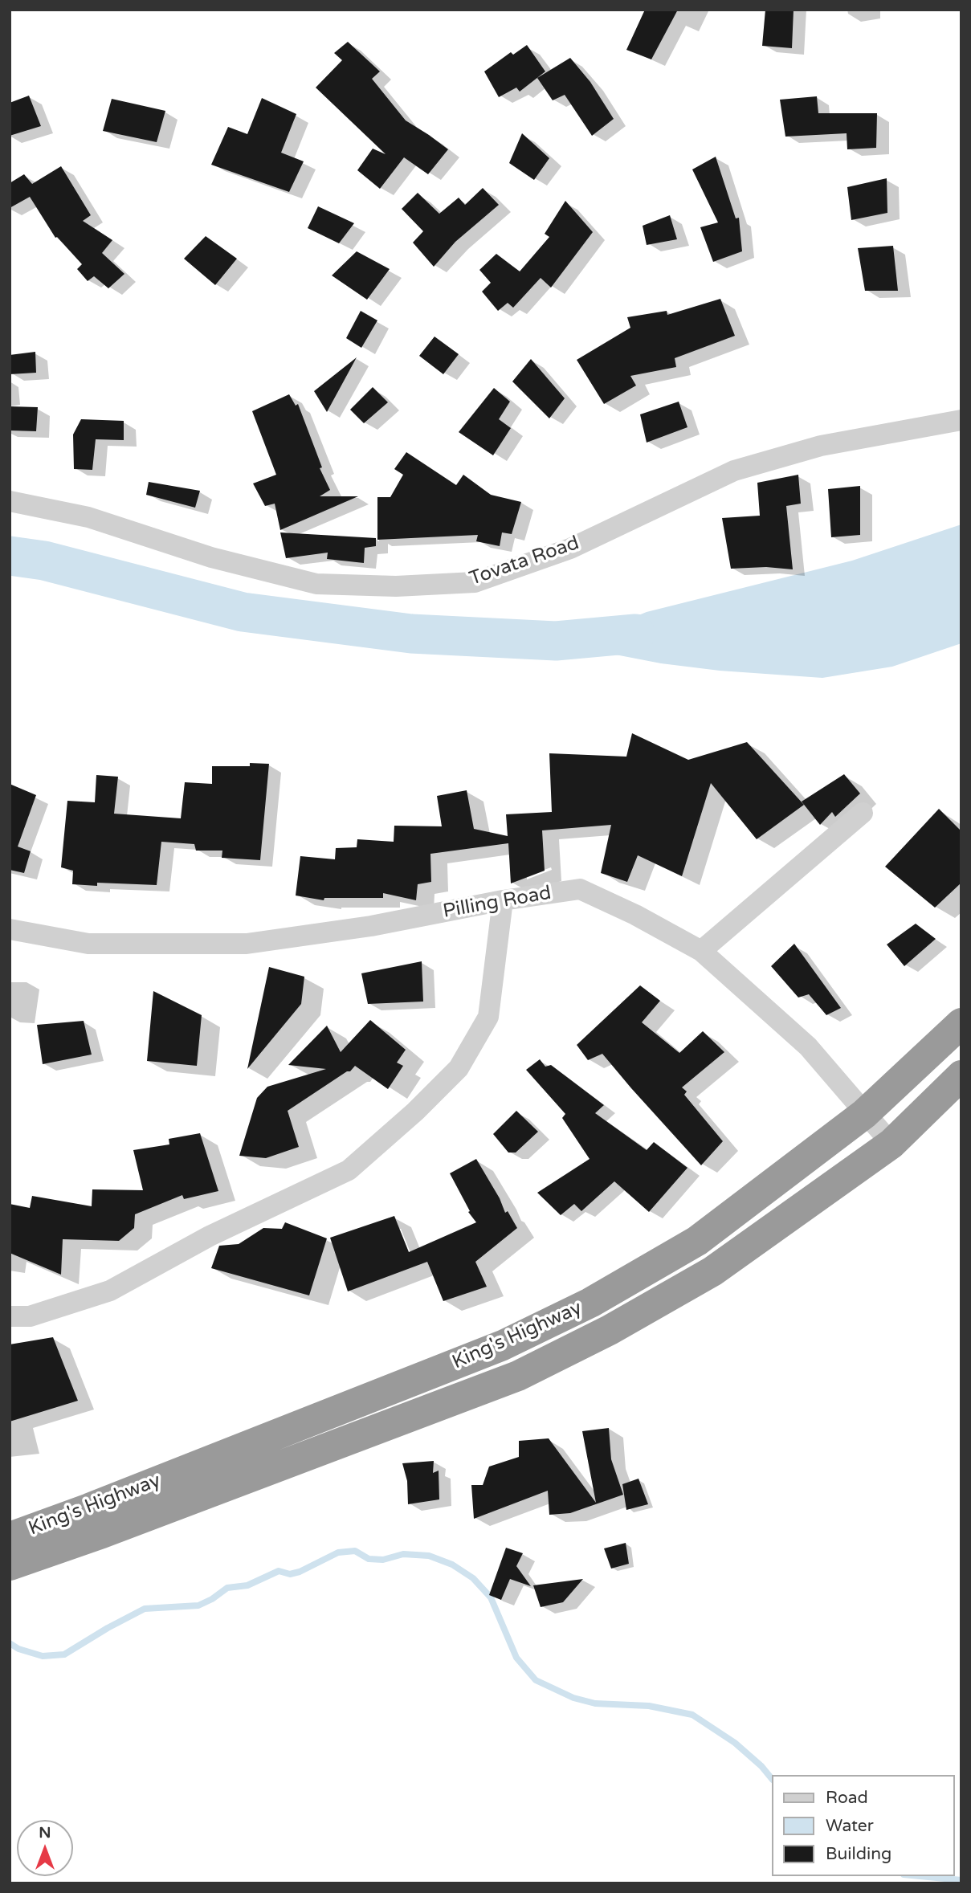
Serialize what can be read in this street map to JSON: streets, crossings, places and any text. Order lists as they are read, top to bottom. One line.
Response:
{"streets":{"highway":["King's Highway"],"street":["Tovata Road","Pilling Road"]},"crossings":[["Pilling Road","King's Highway"]],"legend":["Road","Water","Building"],"north":"top"}
